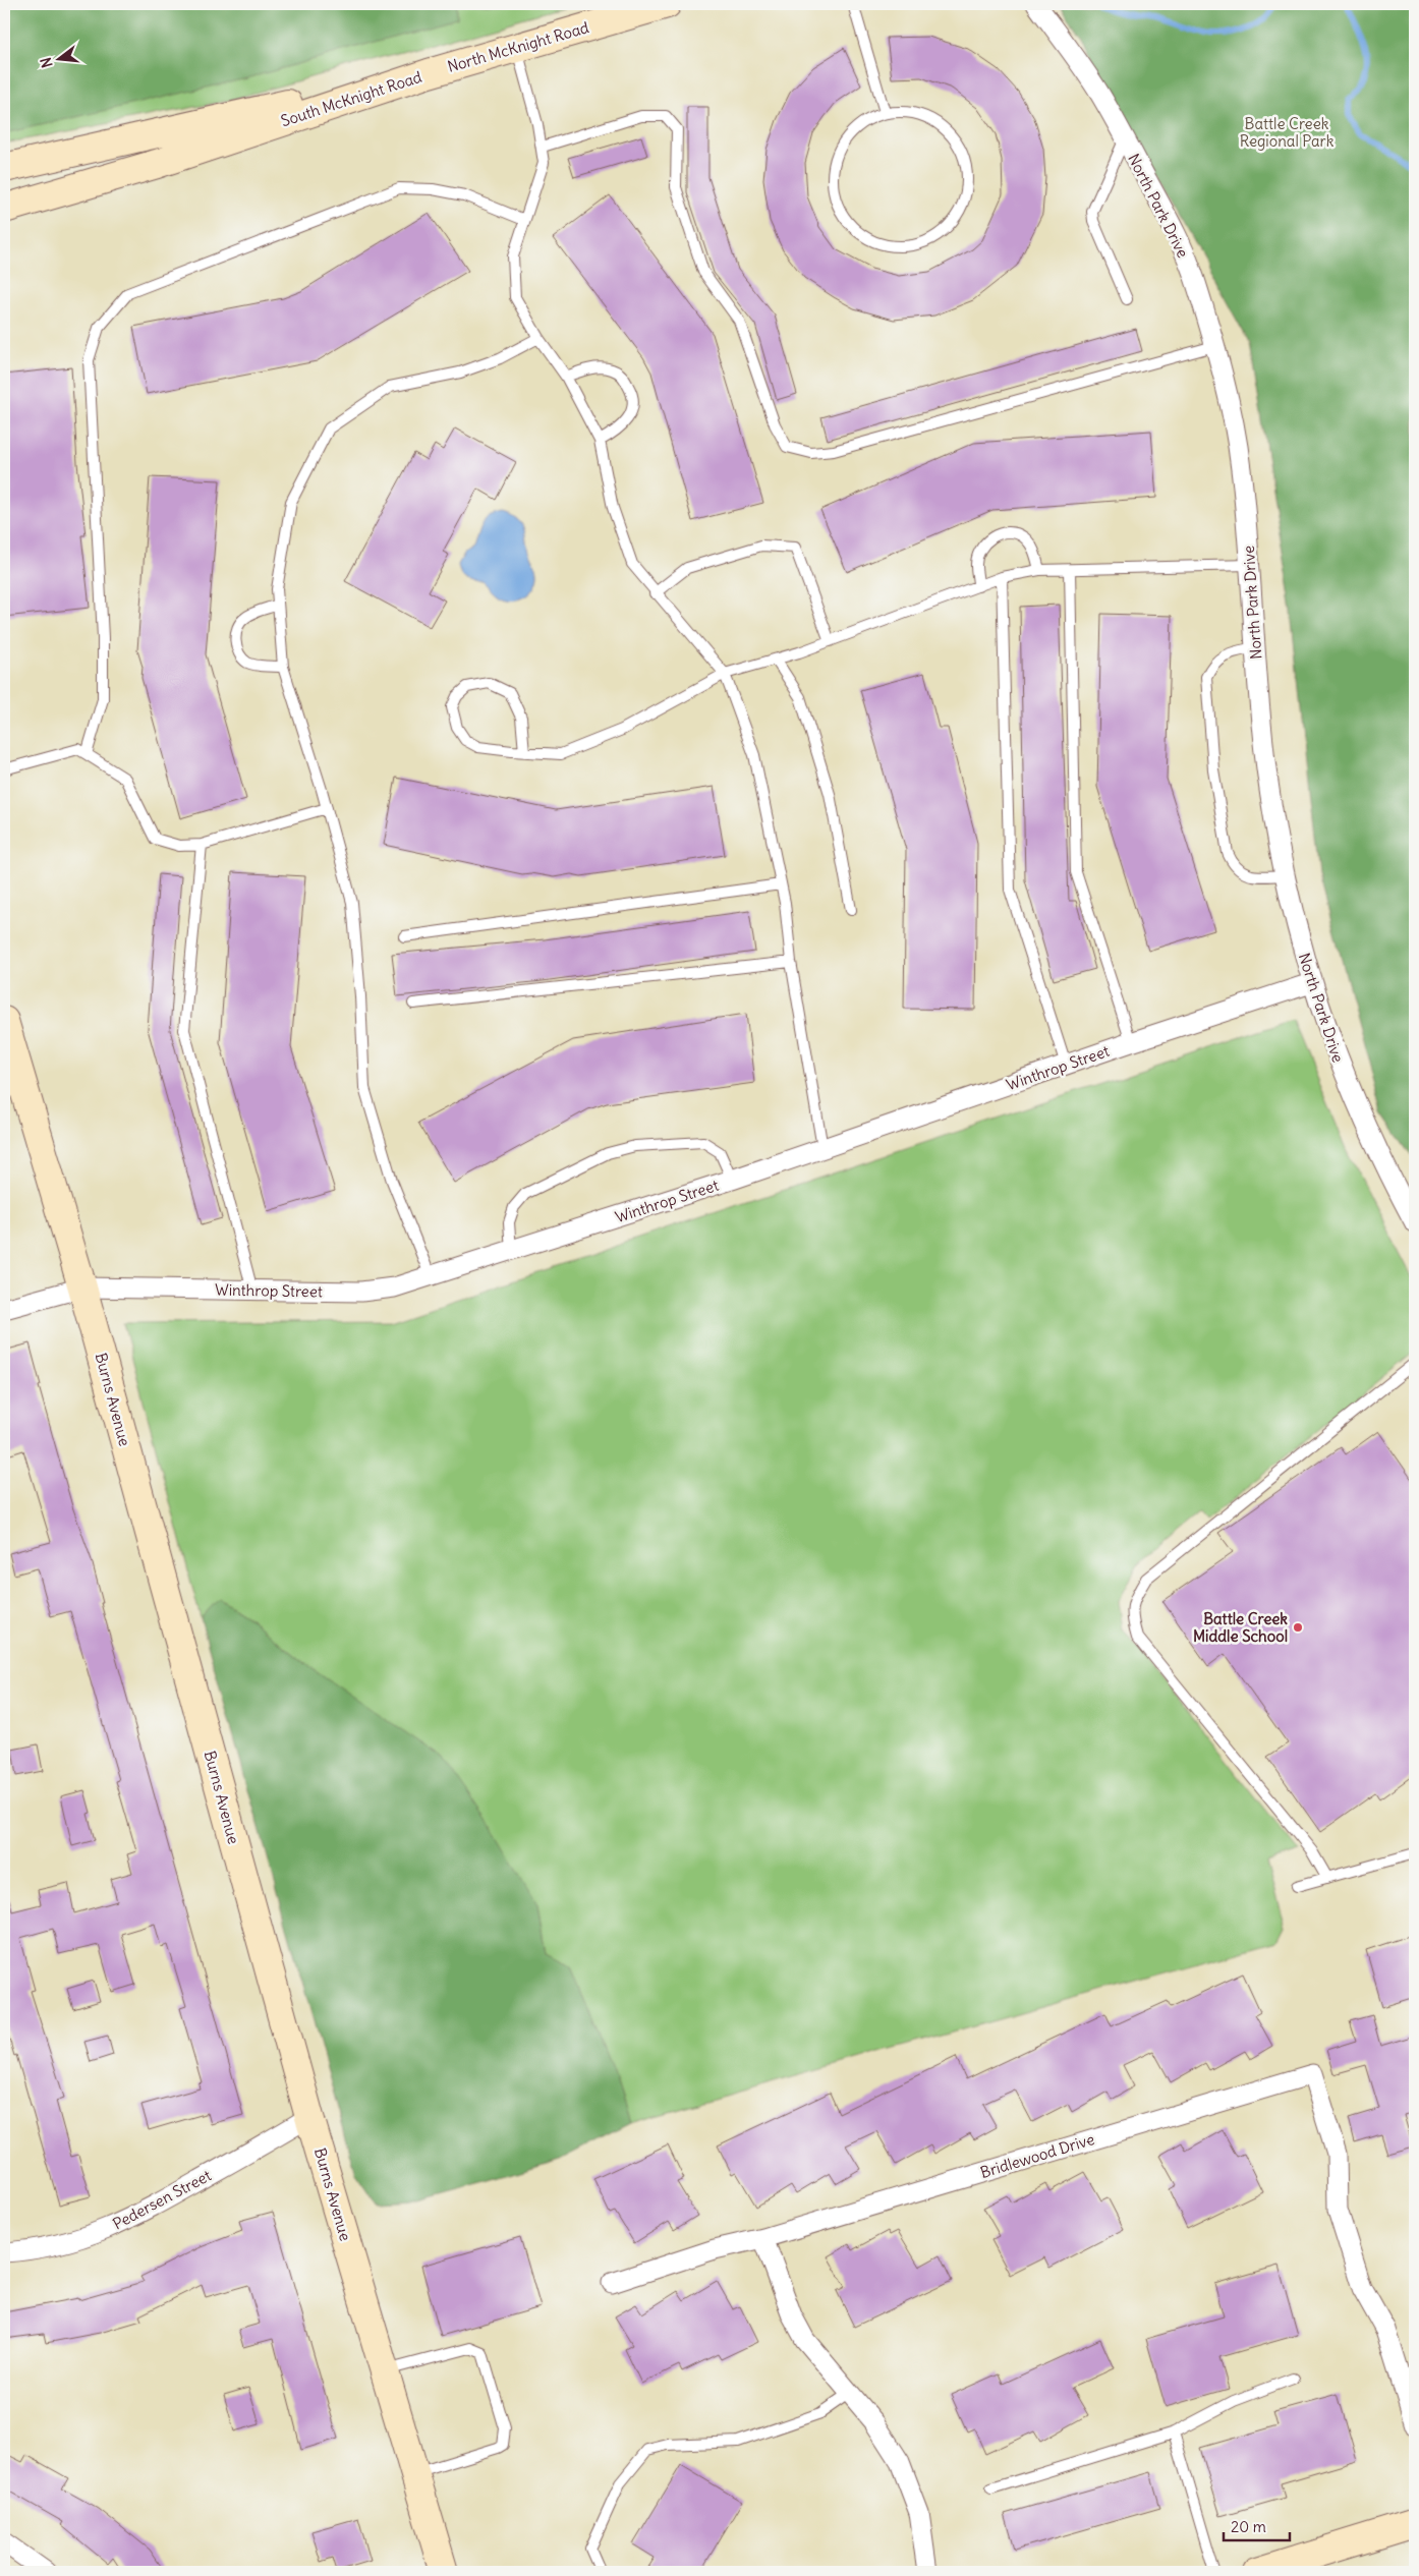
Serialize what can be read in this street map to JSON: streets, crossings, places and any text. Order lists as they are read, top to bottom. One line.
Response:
{"streets":{"street":["North McKnight Road","South McKnight Road","North Park Drive","Winthrop Street","Burns Avenue","Bridlewood Drive","Pedersen Street"]},"crossings":[["North McKnight Road","South McKnight Road"],["North Park Drive","Winthrop Street"],["Winthrop Street","Burns Avenue"],["Burns Avenue","Pedersen Street"]],"parks":["Battle Creek Regional Park"],"places":["Battle Creek Middle School"],"scale_bar":"20 m","north":"left"}
